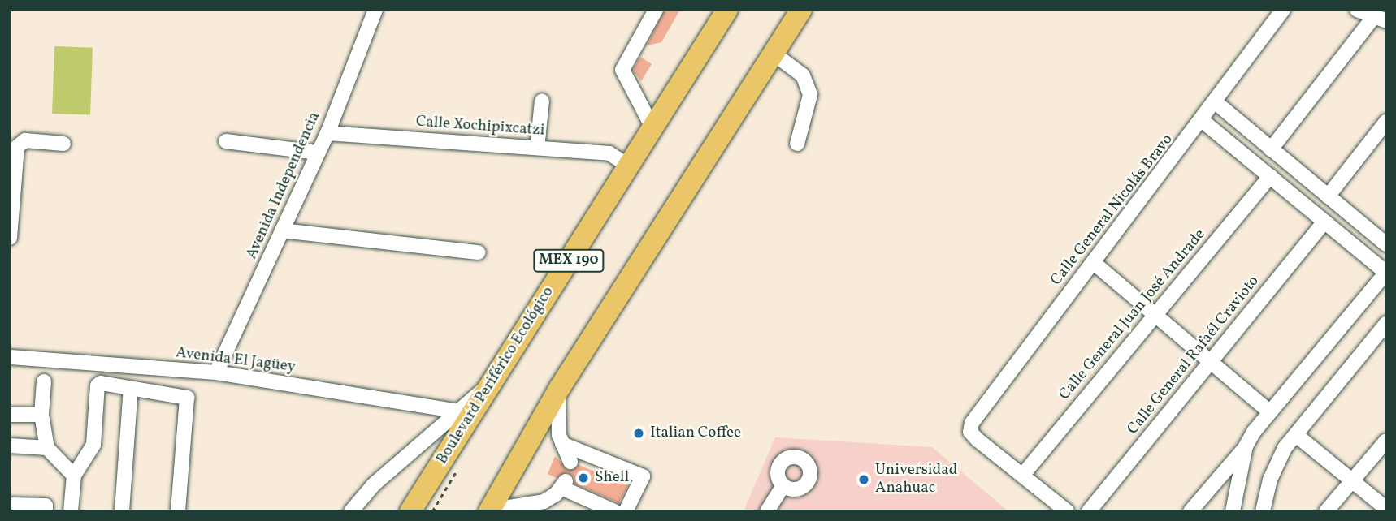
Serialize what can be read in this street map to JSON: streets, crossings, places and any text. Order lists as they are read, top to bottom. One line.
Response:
{"streets":{"highway":["MEX 190","Boulevard Periférico Ecológico"],"street":["Calle Xochipixcatzi","Avenida Independencia","Calle General Nicolás Bravo","Calle General Juan José Andrade","Calle General Rafaél Cravioto","Avenida El Jagüey"]},"crossings":[["Calle Xochipixcatzi","Avenida Independencia"],["Calle Xochipixcatzi","Boulevard Periférico Ecológico"],["Avenida Independencia","Avenida El Jagüey"],["Calle General Nicolás Bravo","Calle General Juan José Andrade"]],"places":["Italian Coffee","Shell","Universidad Anahuac"]}
